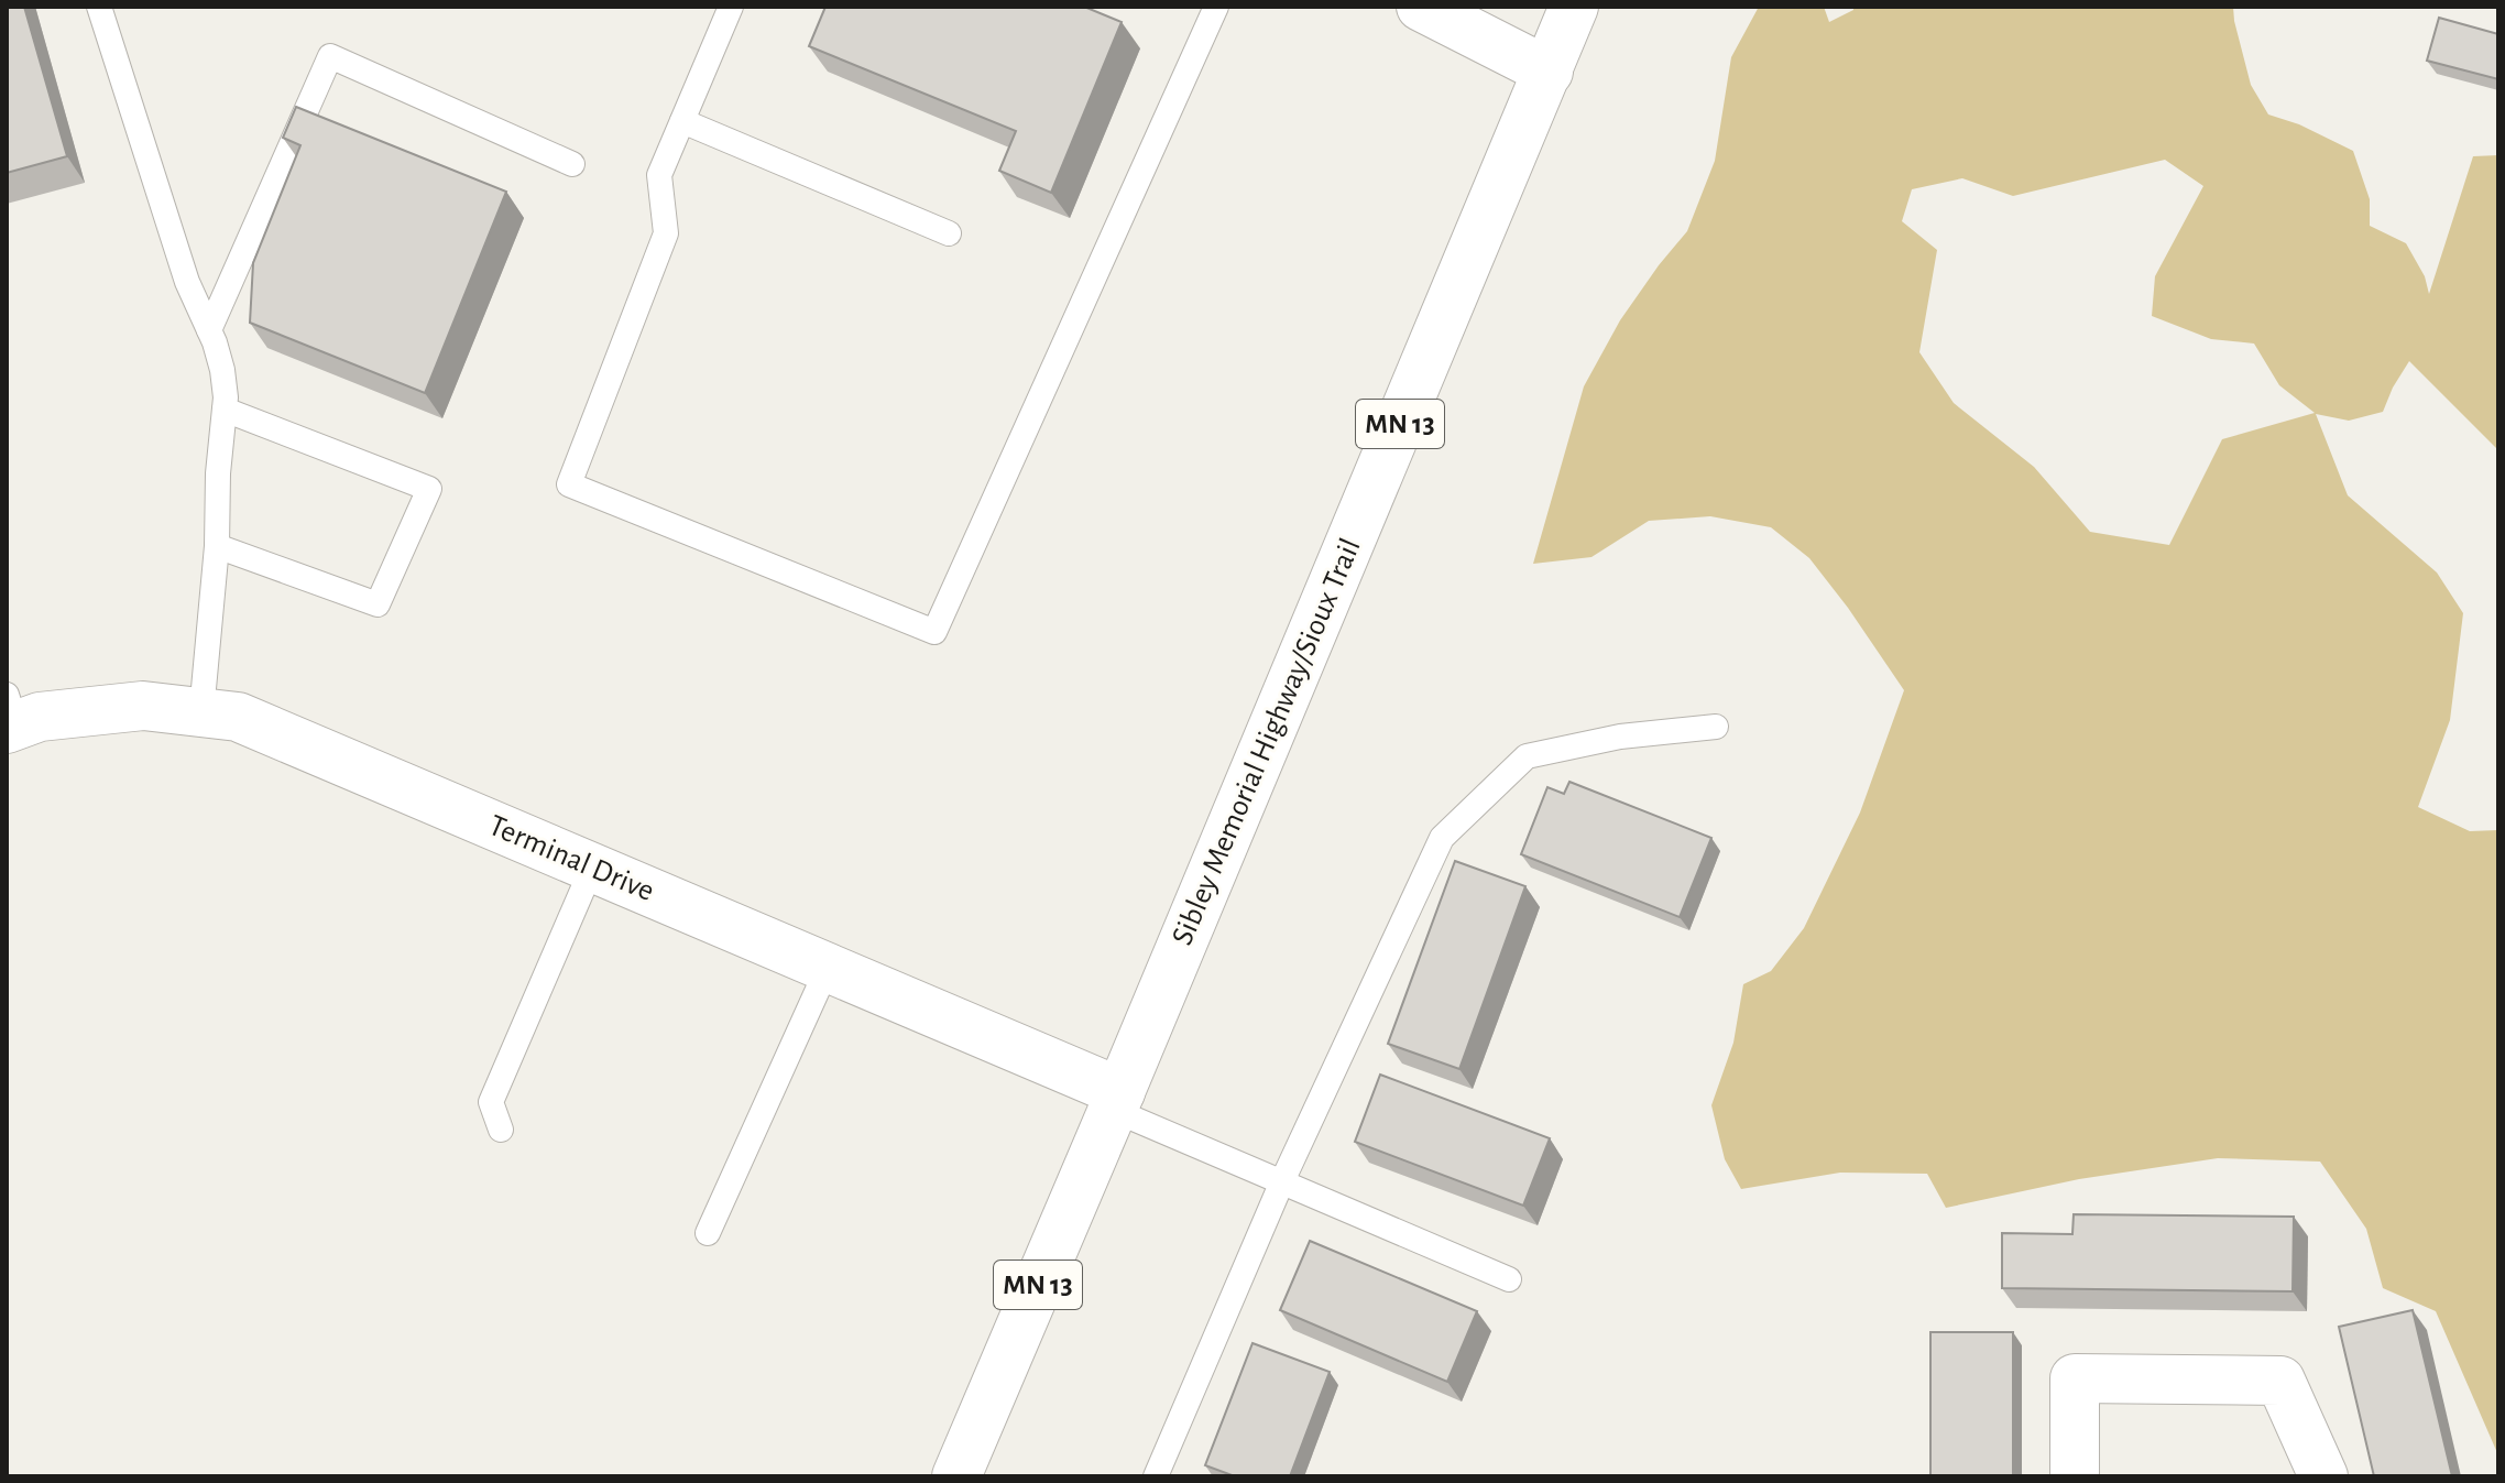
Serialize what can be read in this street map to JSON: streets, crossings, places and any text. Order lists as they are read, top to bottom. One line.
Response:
{"streets":{"main road":["MN 13","Sibley Memorial Highway/Sioux Trail","Terminal Drive"]},"crossings":[["Sibley Memorial Highway/Sioux Trail","Terminal Drive"]]}
